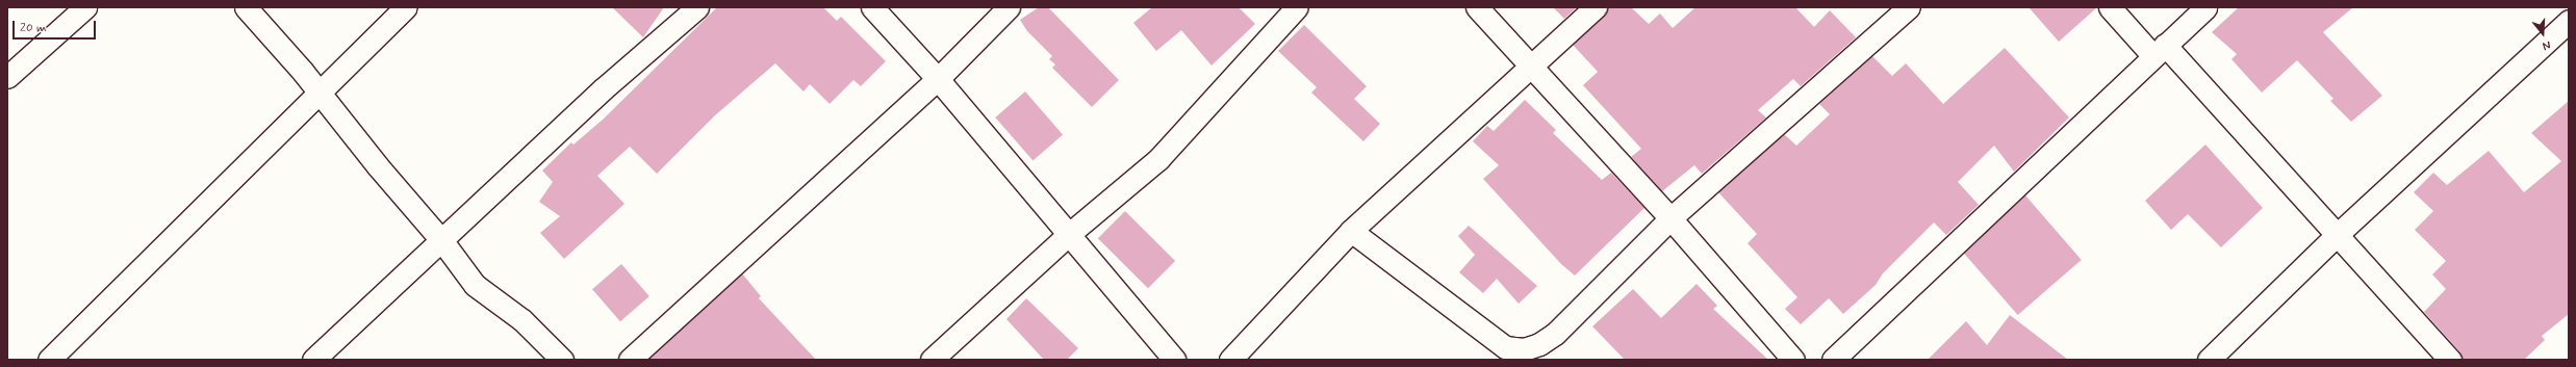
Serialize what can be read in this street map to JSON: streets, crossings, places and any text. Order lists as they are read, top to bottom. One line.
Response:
{"scale_bar":"20 m","north":"bottom"}
